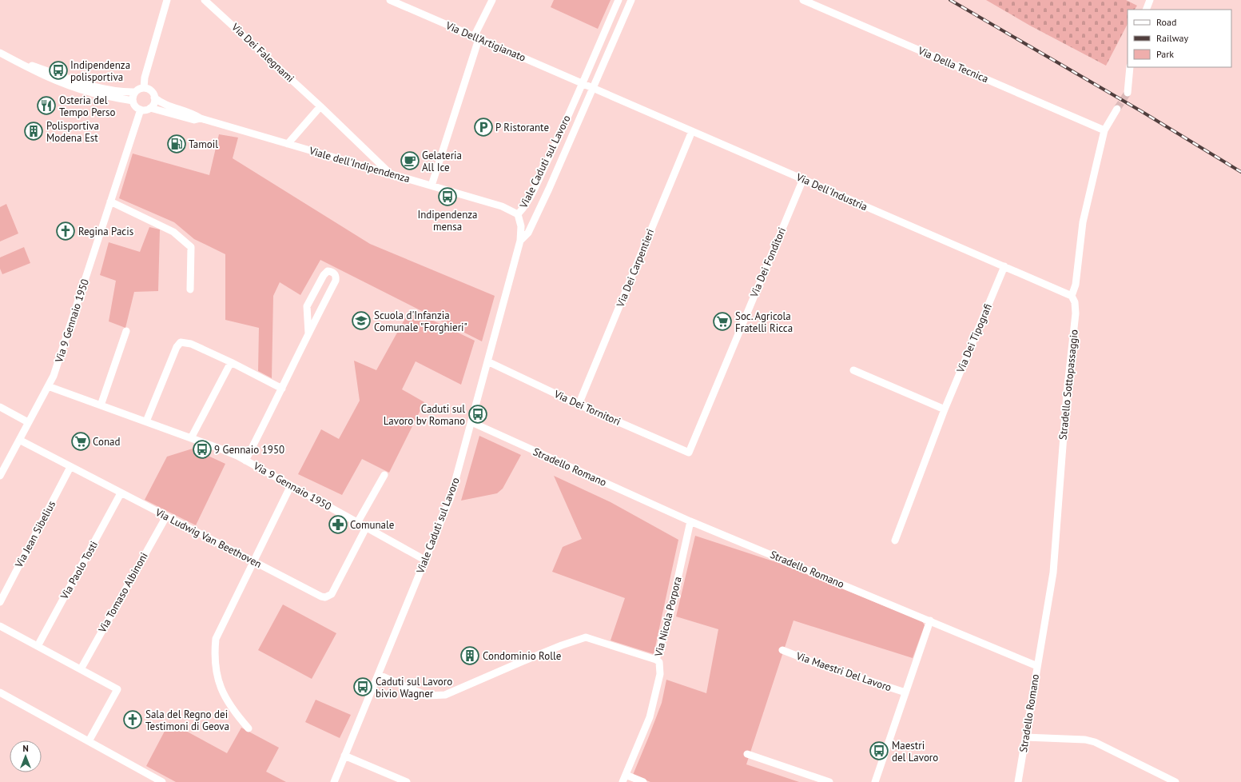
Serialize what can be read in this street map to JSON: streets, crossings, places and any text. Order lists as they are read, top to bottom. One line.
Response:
{"streets":{"street":["Via Dell'Artigianato","Via Dei Falegnami","Via Della Tecnica","Viale Caduti sul Lavoro","Viale dell'Indipendenza","Via Dell'Industria","Via Dei Fonditori","Via Dei Carpentieri","Via 9 Gennaio 1950","Via Dei Tipografi","Stradello Sottopassaggio","Via Dei Tornitori","Stradello Romano","Via Jean Sibelius","Via Ludwig Van Beethoven","Via Paolo Tosti","Via Tomaso Albinoni","Via Nicola Porpora","Via Maestri Del Lavoro"]},"crossings":[["Via Dell'Artigianato","Viale Caduti sul Lavoro"],["Via Dei Falegnami","Viale dell'Indipendenza"],["Viale Caduti sul Lavoro","Viale dell'Indipendenza"],["Viale Caduti sul Lavoro","Via Dell'Industria"],["Viale Caduti sul Lavoro","Via 9 Gennaio 1950"],["Viale Caduti sul Lavoro","Via Dei Tornitori"],["Viale Caduti sul Lavoro","Stradello Romano"],["Viale dell'Indipendenza","Via 9 Gennaio 1950"],["Via Dell'Industria","Via Dei Fonditori"],["Via Dell'Industria","Via Dei Carpentieri"],["Via Dell'Industria","Via Dei Tipografi"],["Via Dell'Industria","Stradello Sottopassaggio"],["Via Dei Fonditori","Via Dei Tornitori"],["Via Dei Carpentieri","Via Dei Tornitori"],["Via 9 Gennaio 1950","Via Ludwig Van Beethoven"],["Stradello Sottopassaggio","Stradello Romano"],["Stradello Romano","Via Nicola Porpora"],["Stradello Romano","Via Maestri Del Lavoro"],["Via Jean Sibelius","Via Ludwig Van Beethoven"],["Via Ludwig Van Beethoven","Via Paolo Tosti"],["Via Ludwig Van Beethoven","Via Tomaso Albinoni"]],"places":{"bus stop":["Indipendenza polisportiva","Indipendenza mensa","Caduti sul Lavoro bv Romano","9 Gennaio 1950","Caduti sul Lavoro bivio Wagner","Maestri del Lavoro"],"restaurant":["Osteria del Tempo Perso"],"parking":["P Ristorante"],"building":["Polisportiva Modena Est","Condominio Rolle"],"fuel station":["Tamoil"],"cafe":["Gelateria All Ice"],"church":["Regina Pacis","Sala del Regno dei Testimoni di Geova"],"school or university":["Scuola d'Infanzia Comunale \"Forghieri\""],"supermarket":["Soc. Agricola Fratelli Ricca","Conad"],"pharmacy":["Comunale"]},"legend":["Road","Railway","Park"],"north":"top"}
